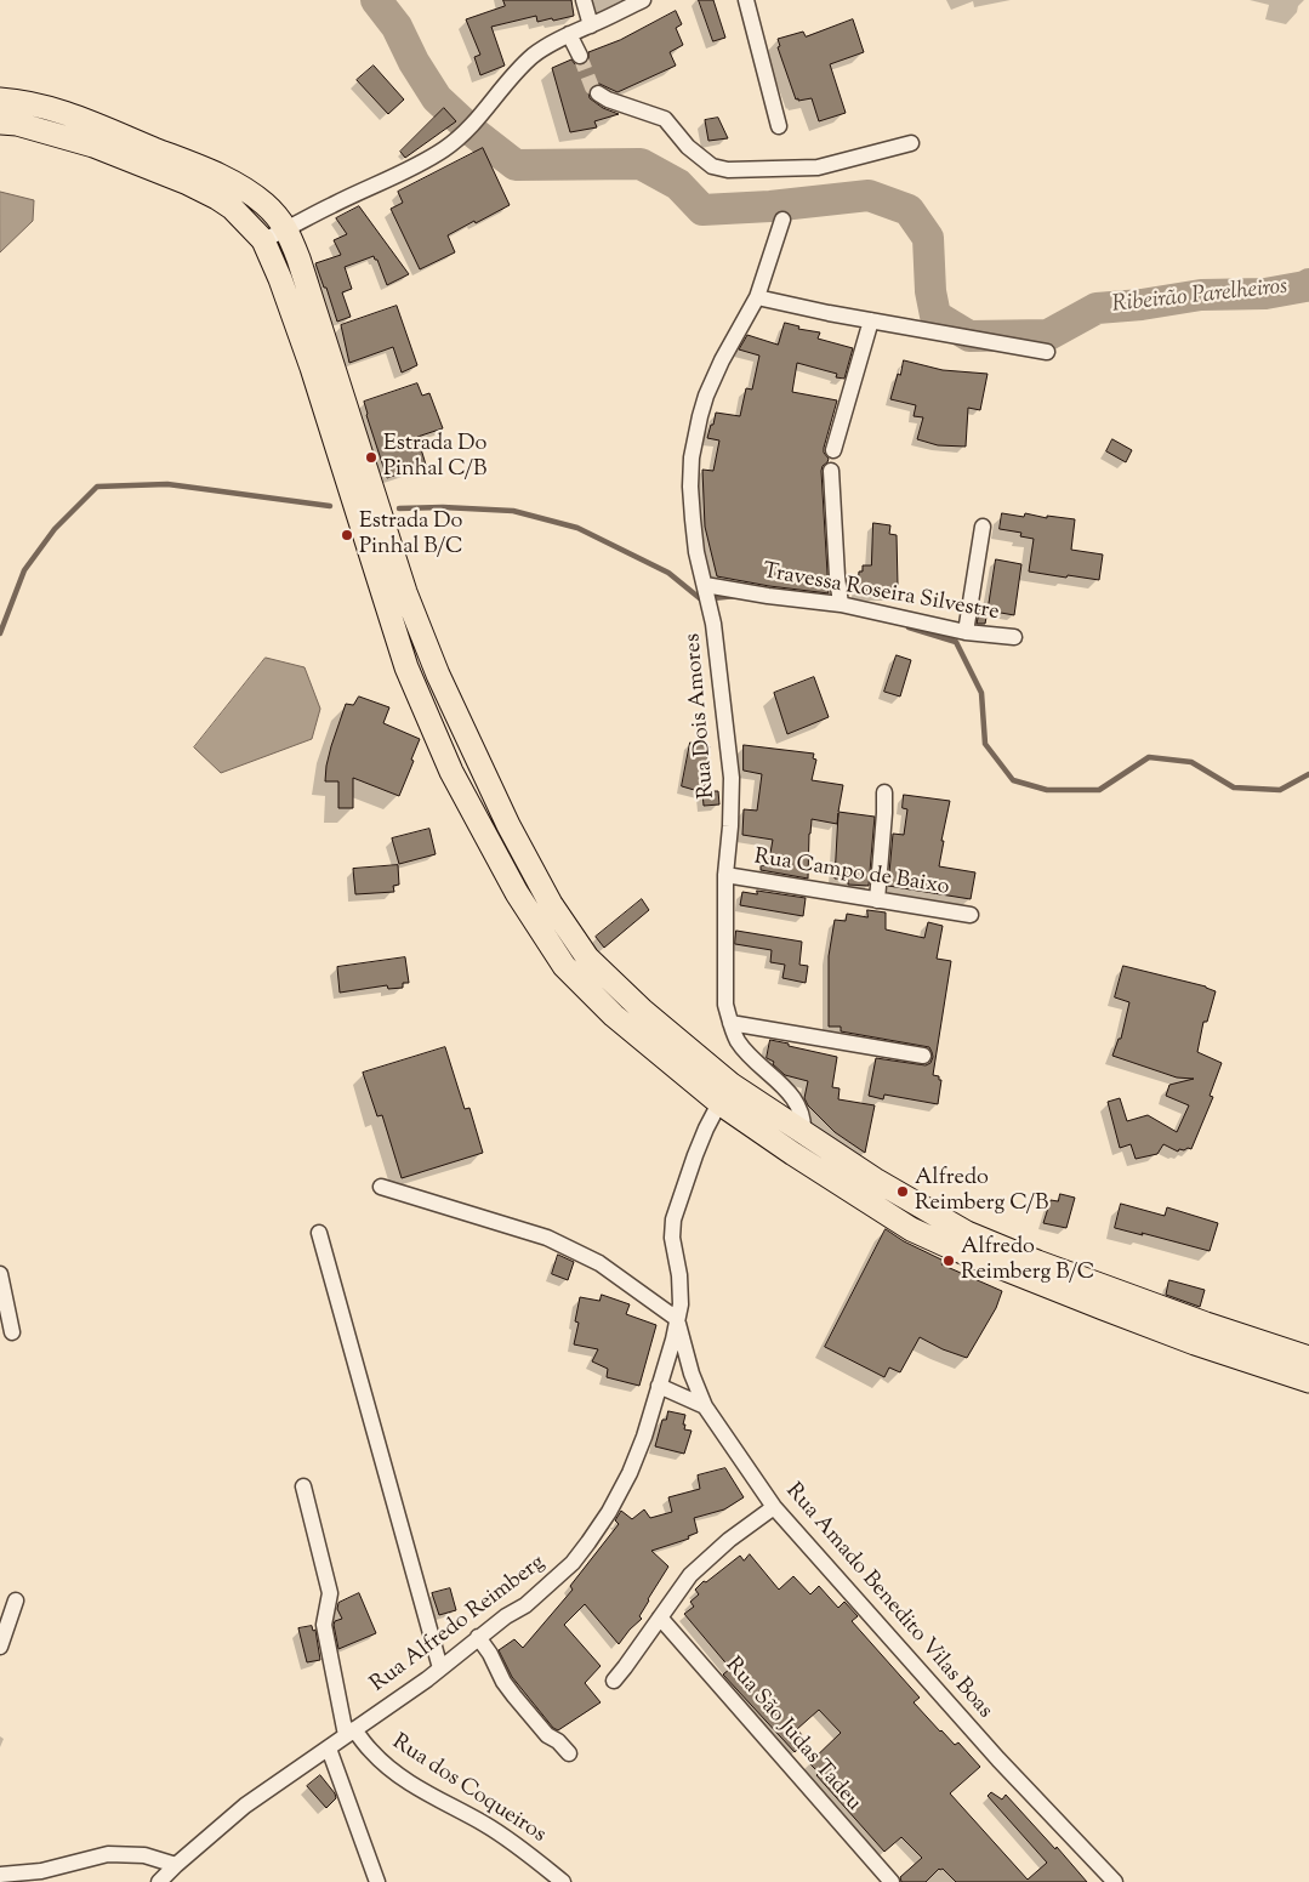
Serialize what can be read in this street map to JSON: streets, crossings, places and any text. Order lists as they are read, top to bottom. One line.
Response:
{"streets":{"street":["Travessa Roseira Silvestre","Rua Dois Amores","Rua Campo de Baixo","Rua Amado Benedito Vilas Boas","Rua Alfredo Reimberg","Rua São Judas Tadeu","Rua dos Coqueiros"]},"crossings":[["Travessa Roseira Silvestre","Rua Dois Amores"],["Rua Dois Amores","Rua Campo de Baixo"],["Rua Amado Benedito Vilas Boas","Rua Alfredo Reimberg"],["Rua Alfredo Reimberg","Rua dos Coqueiros"]],"water":["Ribeirão Parelheiros"],"places":["Estrada Do Pinhal C/B","Estrada Do Pinhal B/C","Alfredo Reimberg C/B","Alfredo Reimberg B/C"]}
